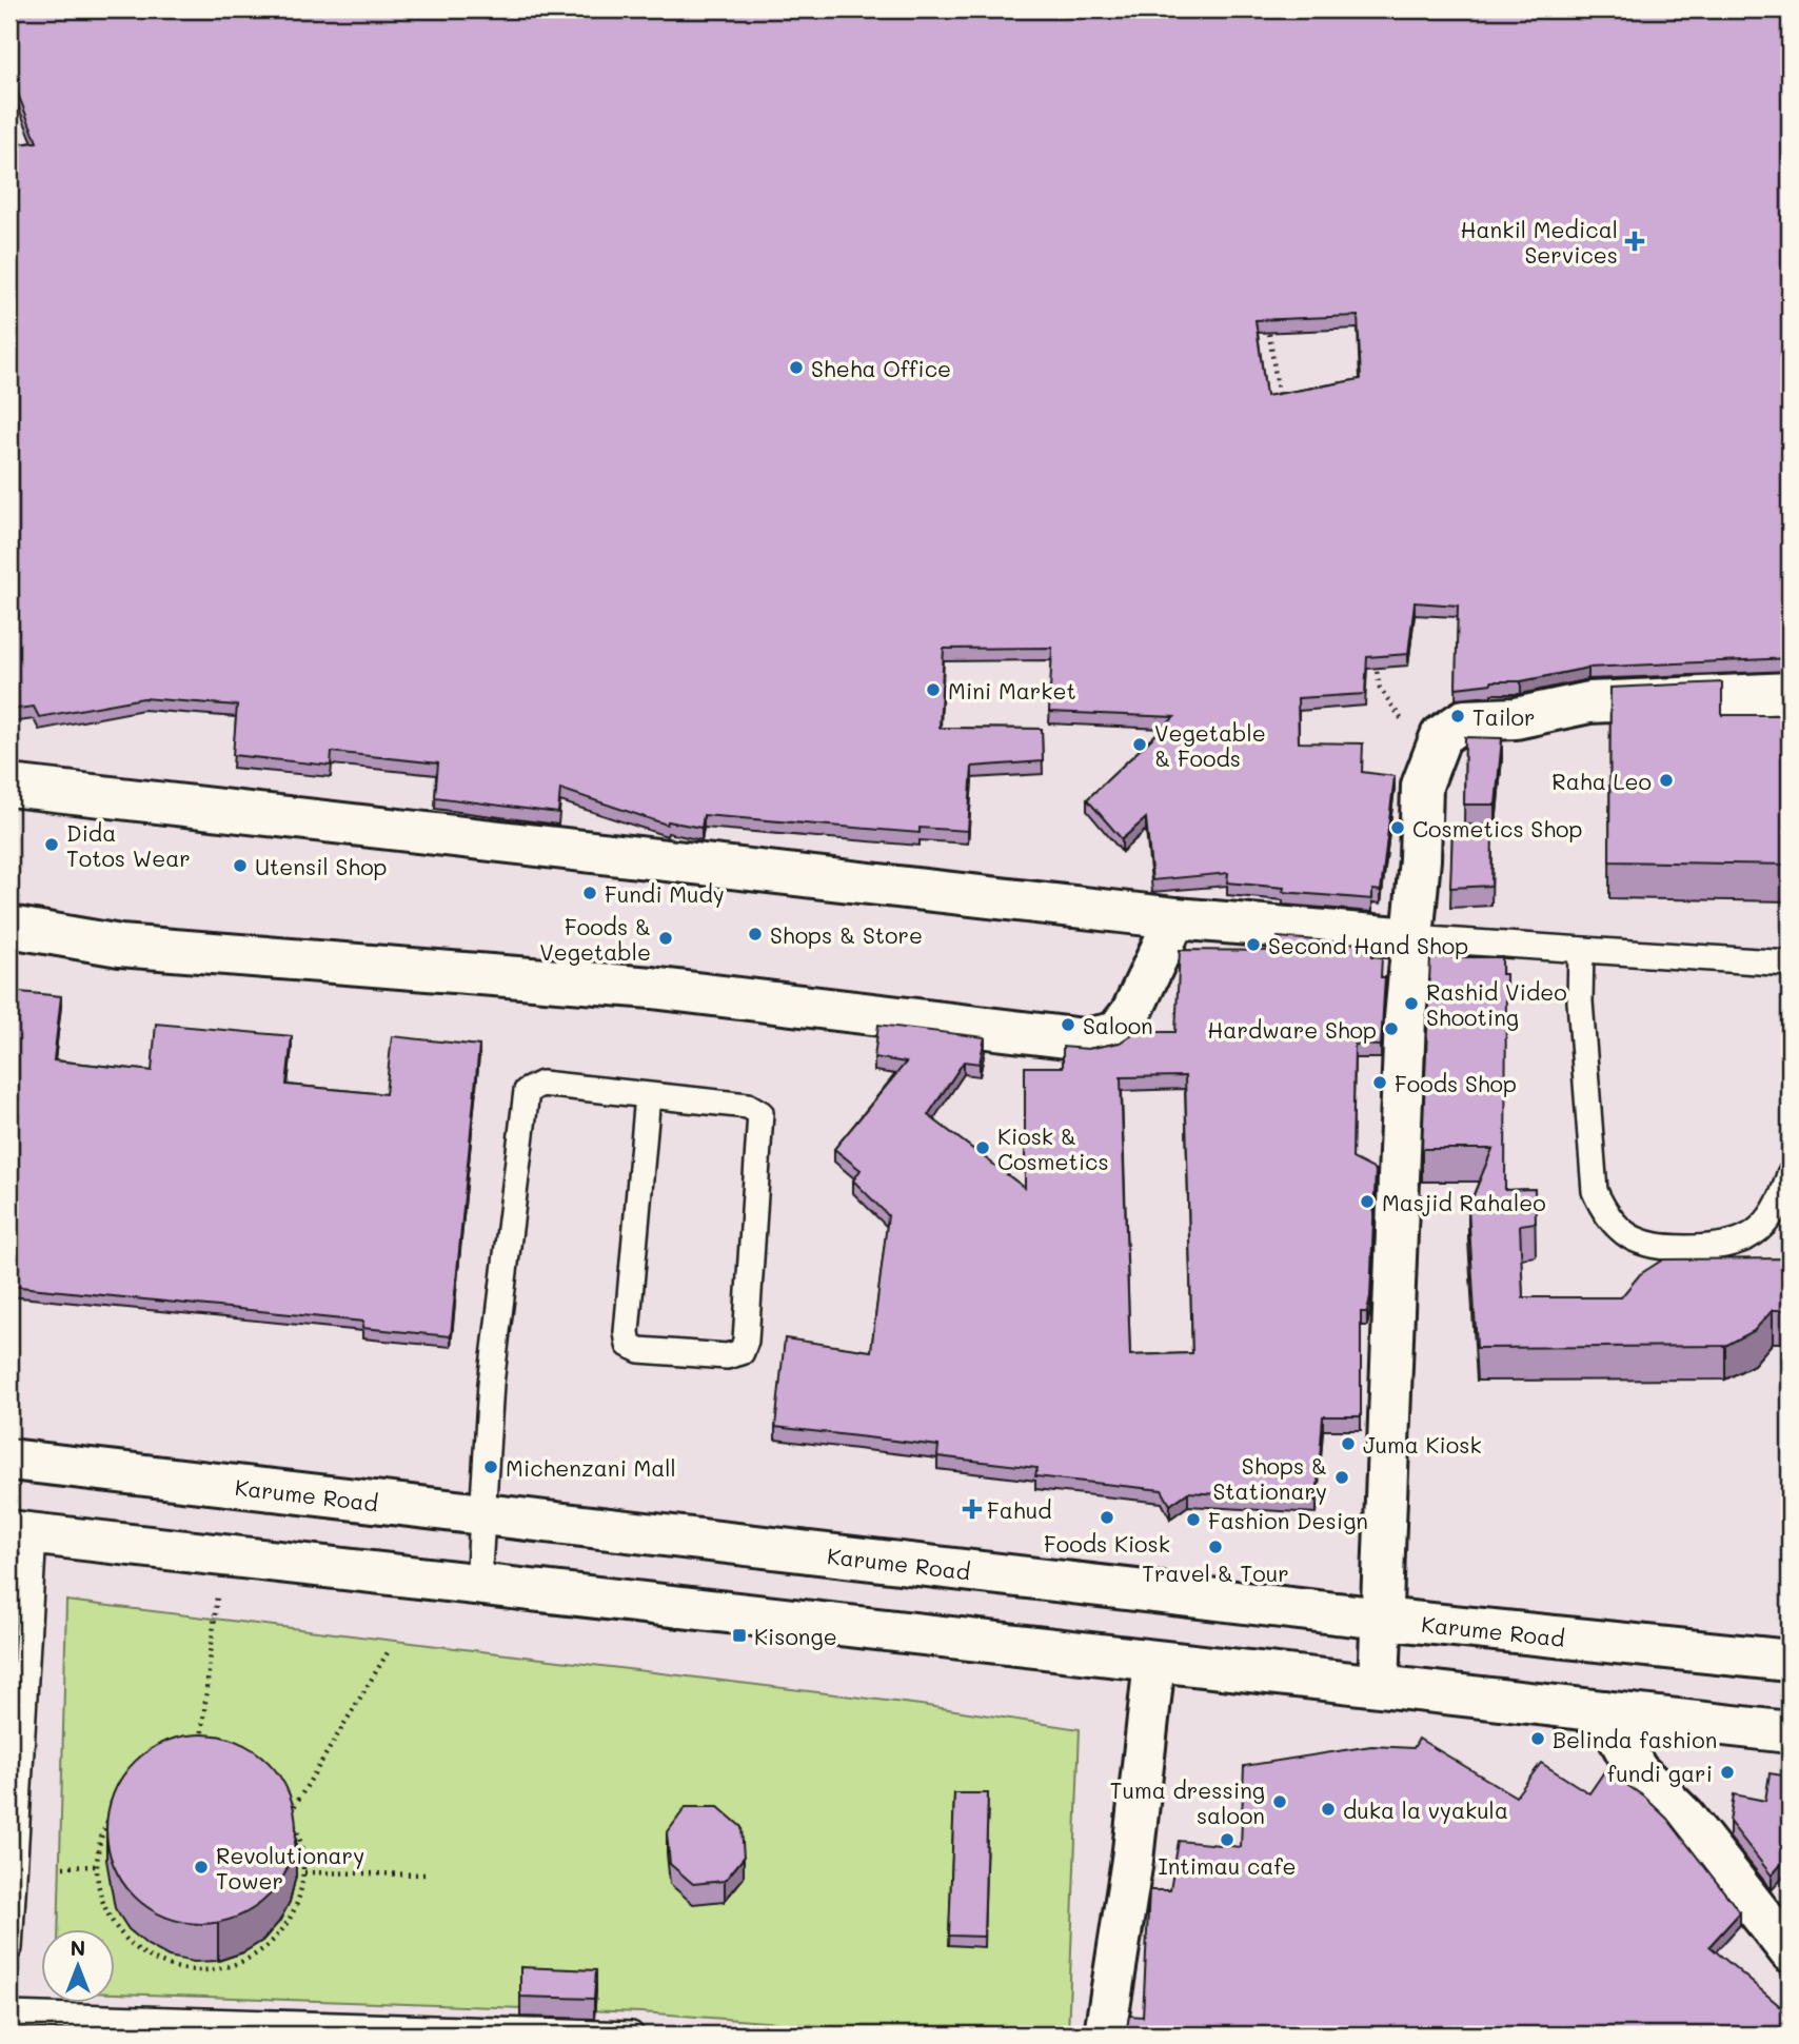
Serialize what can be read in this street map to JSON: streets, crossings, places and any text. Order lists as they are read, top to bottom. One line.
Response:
{"streets":{"street":["Karume Road"]},"places":{"health":["Hankil Medical Services","Fahud"],"other":["Sheha Office","Mini Market","Tailor","Vegetable & Foods","Raha Leo","Cosmetics Shop","Dida Totos Wear","Utensil Shop","Fundi Mudy","Shops & Store","Foods & Vegetable","Second Hand Shop","Rashid Video Shooting","Saloon","Hardware Shop","Foods Shop","Kiosk & Cosmetics","Masjid Rahaleo","Juma Kiosk","Michenzani Mall","Shops & Stationary","Foods Kiosk","Fashion Design","Travel & Tour","Belinda fashion","fundi gari","Tuma dressing saloon","duka la vyakula","Intimau cafe","Revolutionary Tower"],"transit":["Kisonge"]},"north":"top"}
